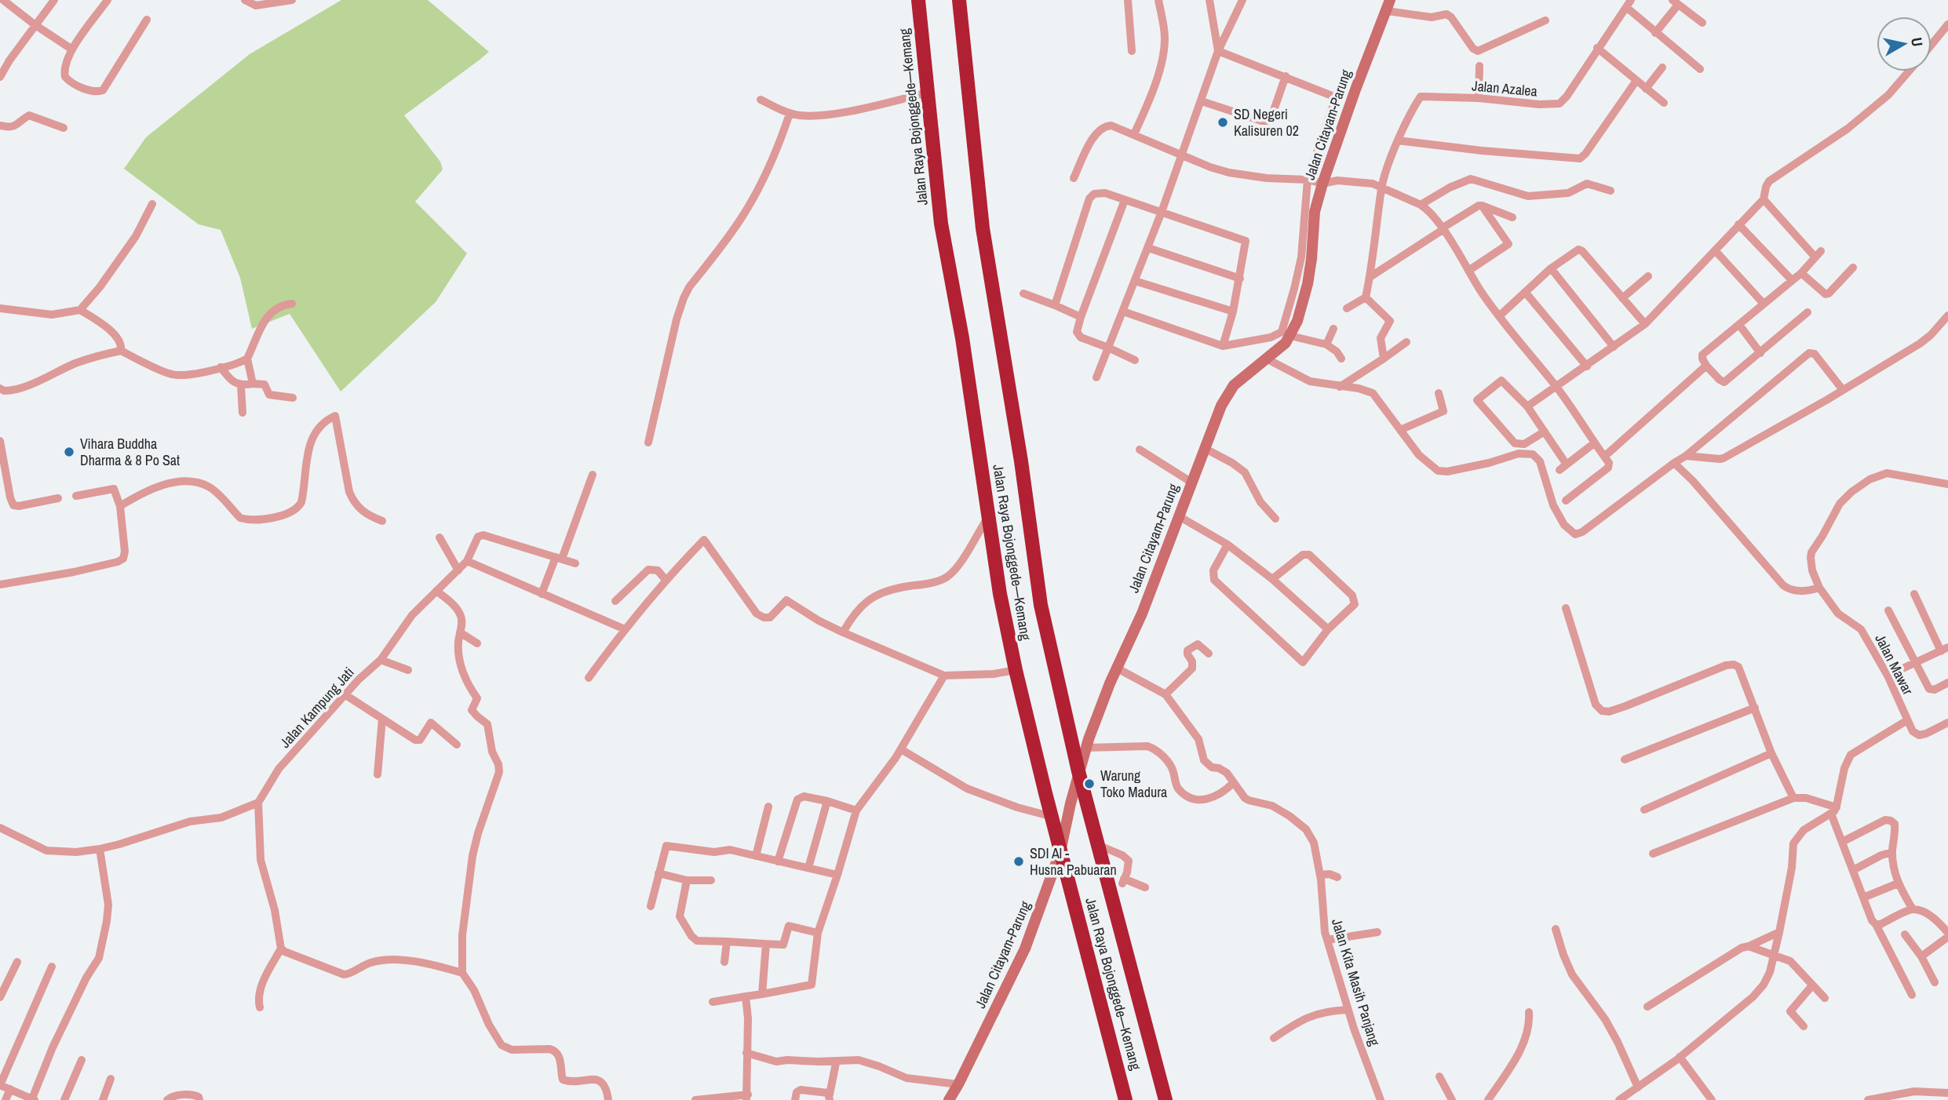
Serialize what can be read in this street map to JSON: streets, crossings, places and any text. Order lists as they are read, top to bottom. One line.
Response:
{"streets":{"highway":["Jalan Raya Bojonggede—Kemang"],"main road":["Jalan Citayam-Parung"],"street":["Jalan Azalea","Jalan Mawar","Jalan Kampung Jati","Jalan Kita Masih Panjang"]},"crossings":[["Jalan Raya Bojonggede—Kemang","Jalan Citayam-Parung"],["Jalan Citayam-Parung","Jalan Kita Masih Panjang"]],"places":["SD Negeri Kalisuren 02","Vihara Buddha Dharma & 8 Po Sat","Warung Toko Madura","SDI Al - Husna Pabuaran"],"north":"right"}
